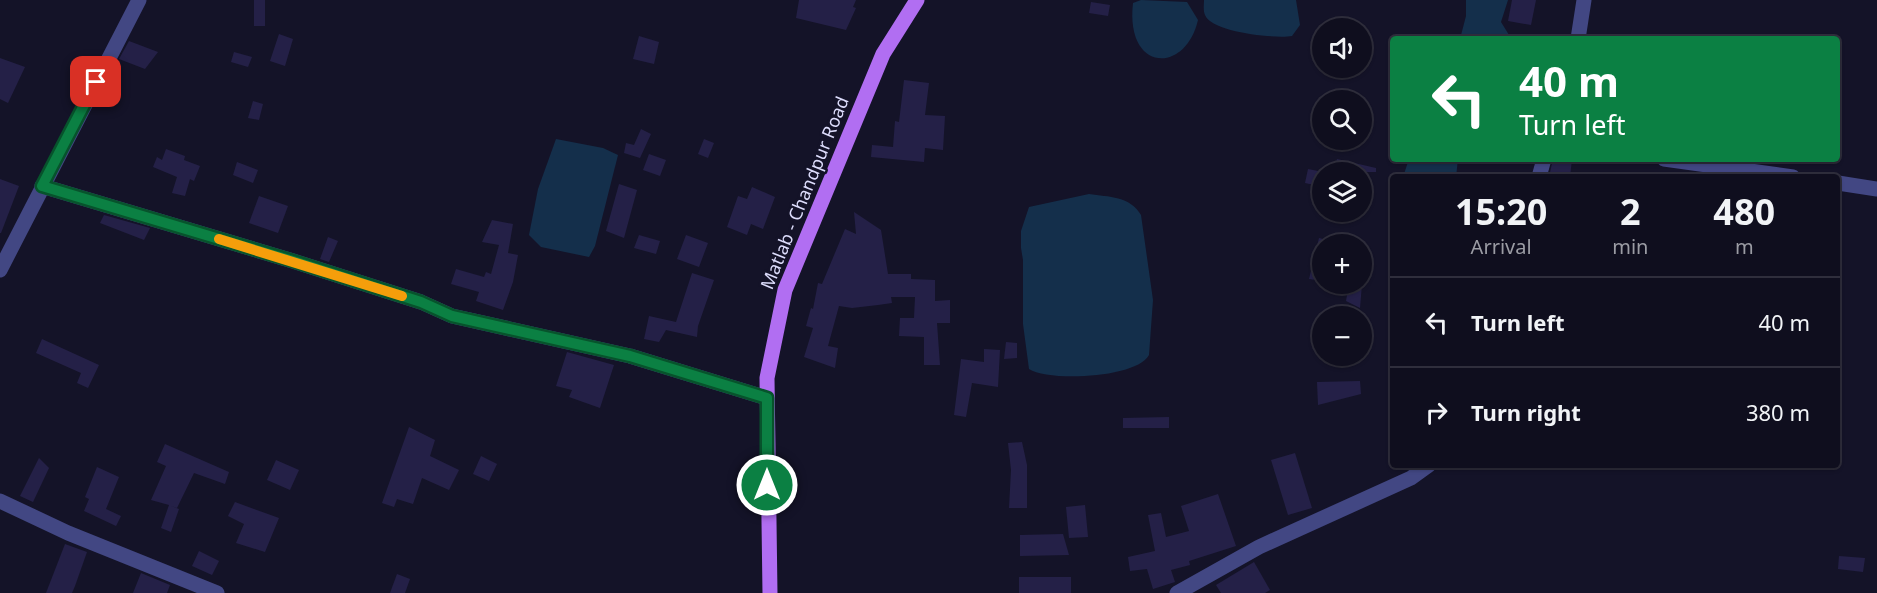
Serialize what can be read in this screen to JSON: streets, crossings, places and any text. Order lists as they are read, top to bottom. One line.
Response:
{"streets":{"main road":["Matlab - Chandpur Road"]},"page":{"map_buttons":["+","−"],"turn":["40 m","Turn left"],"eta":["15:20","Arrival","2","min","480","m"],"list":[{"name":"Turn left","value":"40 m"},{"name":"Turn right","value":"380 m"}]}}
